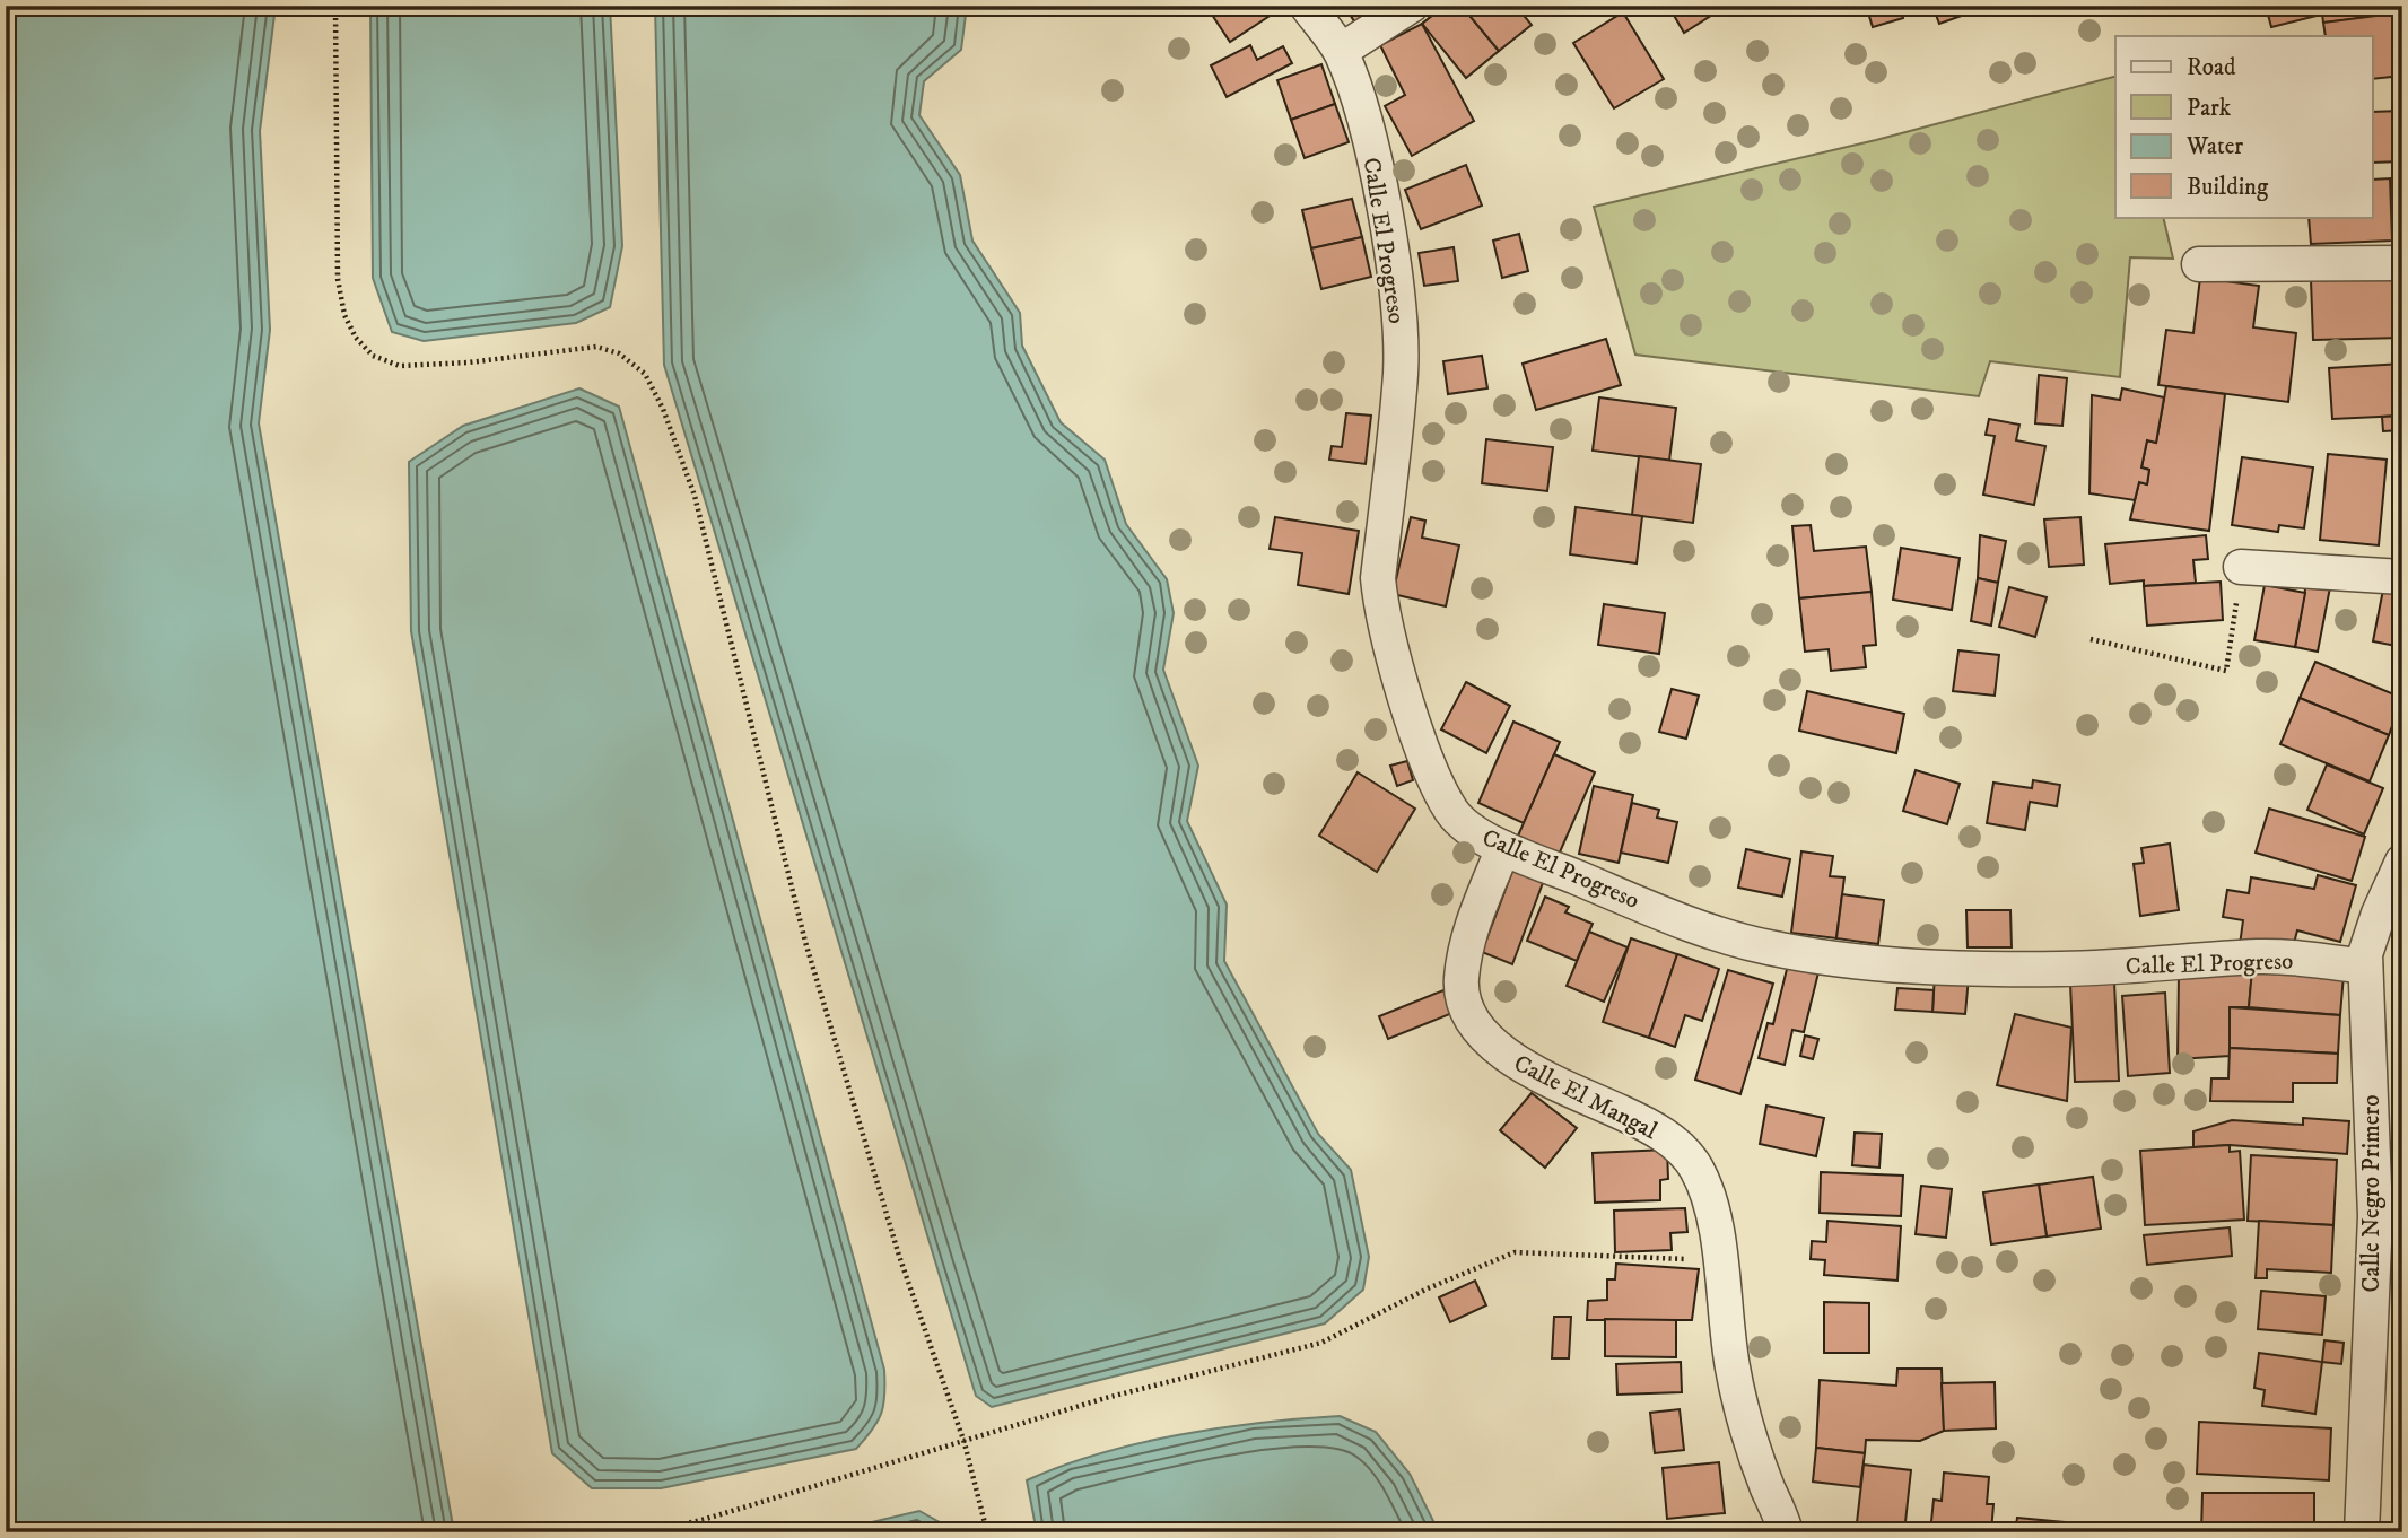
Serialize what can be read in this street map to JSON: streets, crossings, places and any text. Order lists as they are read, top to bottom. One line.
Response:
{"streets":{"street":["Calle El Progreso","Calle El Mangal","Calle Negro Primero"]},"crossings":[["Calle El Progreso","Calle El Mangal"],["Calle El Progreso","Calle Negro Primero"]],"legend":["Road","Park","Water","Building"]}
